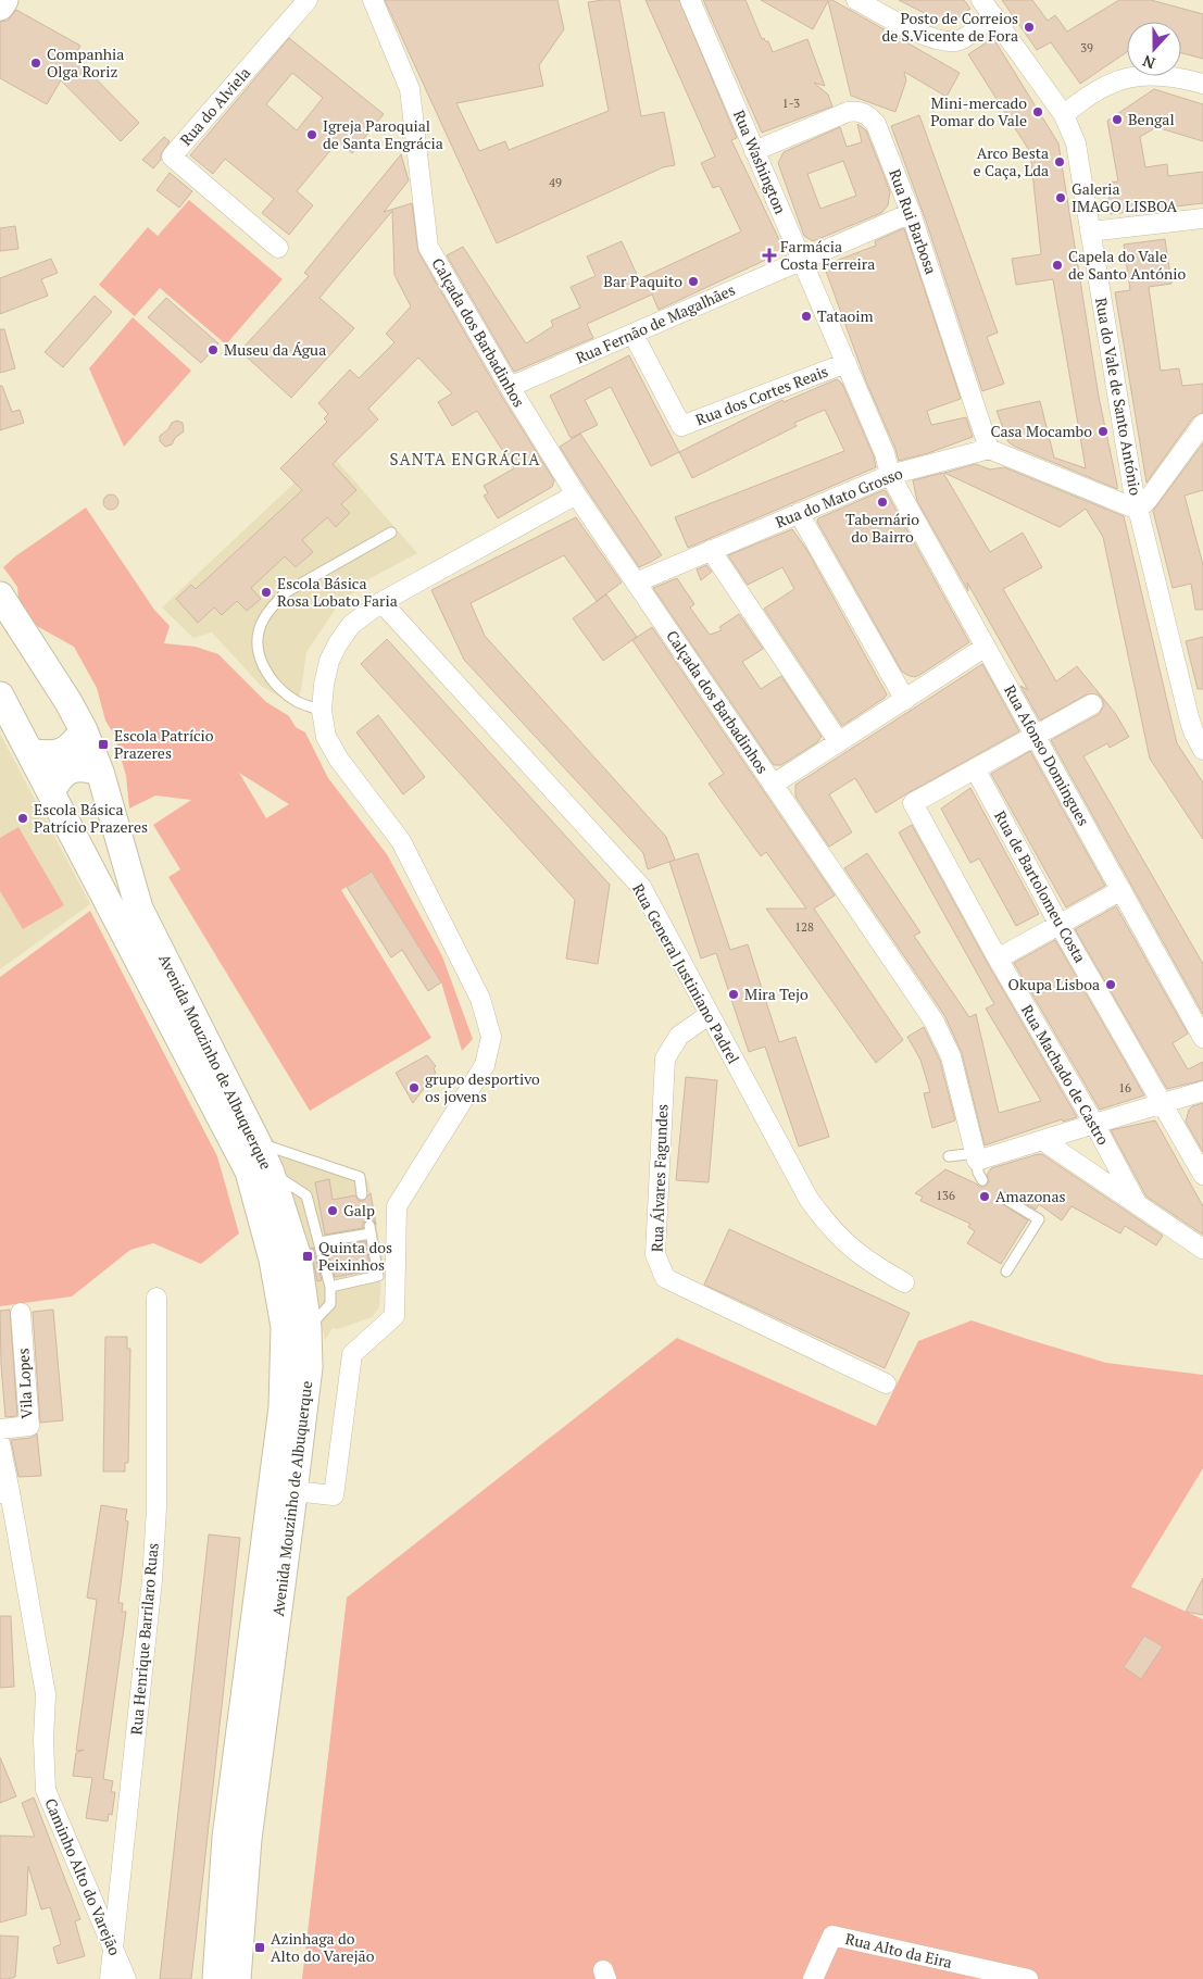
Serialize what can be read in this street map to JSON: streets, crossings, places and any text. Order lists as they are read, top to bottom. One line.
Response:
{"streets":{"main road":["Avenida Mouzinho de Albuquerque"],"street":["Rua do Alviela","Rua Washington","Rua Rui Barbosa","Rua Fernão de Magalhães","Calçada dos Barbadinhos","Rua dos Cortes Reais","Rua do Vale de Santo António","Rua do Mato Grosso","Rua Afonso Domingues","Rua de Bartolomeu Costa","Rua General Justiniano Padrel","Rua Machado de Castro","Rua Álvares Fagundes","Vila Lopes","Rua Henrique Barrilaro Ruas","Caminho Alto do Varejão","Rua Alto da Eira"]},"crossings":[["Rua Washington","Rua Rui Barbosa"],["Rua Washington","Rua Fernão de Magalhães"],["Rua Washington","Rua dos Cortes Reais"],["Rua Washington","Rua do Mato Grosso"],["Rua Washington","Rua Afonso Domingues"],["Rua Rui Barbosa","Rua Fernão de Magalhães"],["Rua Rui Barbosa","Rua do Mato Grosso"],["Rua Fernão de Magalhães","Calçada dos Barbadinhos"],["Rua Fernão de Magalhães","Rua dos Cortes Reais"],["Calçada dos Barbadinhos","Rua do Mato Grosso"],["Rua do Mato Grosso","Rua Afonso Domingues"],["Rua de Bartolomeu Costa","Rua Machado de Castro"],["Rua General Justiniano Padrel","Rua Álvares Fagundes"],["Rua Henrique Barrilaro Ruas","Caminho Alto do Varejão"]],"districts":["SANTA ENGRÁCIA"],"places":{"other":["Posto de Correios de S.Vicente de Fora","Companhia Olga Roriz","Mini-mercado Pomar do Vale","Bengal","Igreja Paroquial de Santa Engrácia","Arco Besta e Caça, Lda","Galeria IMAGO LISBOA","Capela do Vale de Santo António","Bar Paquito","Tataoim","Museu da Água","Casa Mocambo","Tabernário do Bairro","Escola Básica Rosa Lobato Faria","Escola Básica Patrício Prazeres","Okupa Lisboa","Mira Tejo","grupo desportivo os jovens","Amazonas","Galp"],"health":["Farmácia Costa Ferreira"],"transit":["Escola Patrício Prazeres","Quinta dos Peixinhos","Azinhaga do Alto do Varejão"]},"house_numbers":["39","1-3","49","128","16","136"],"north":"bottom"}
